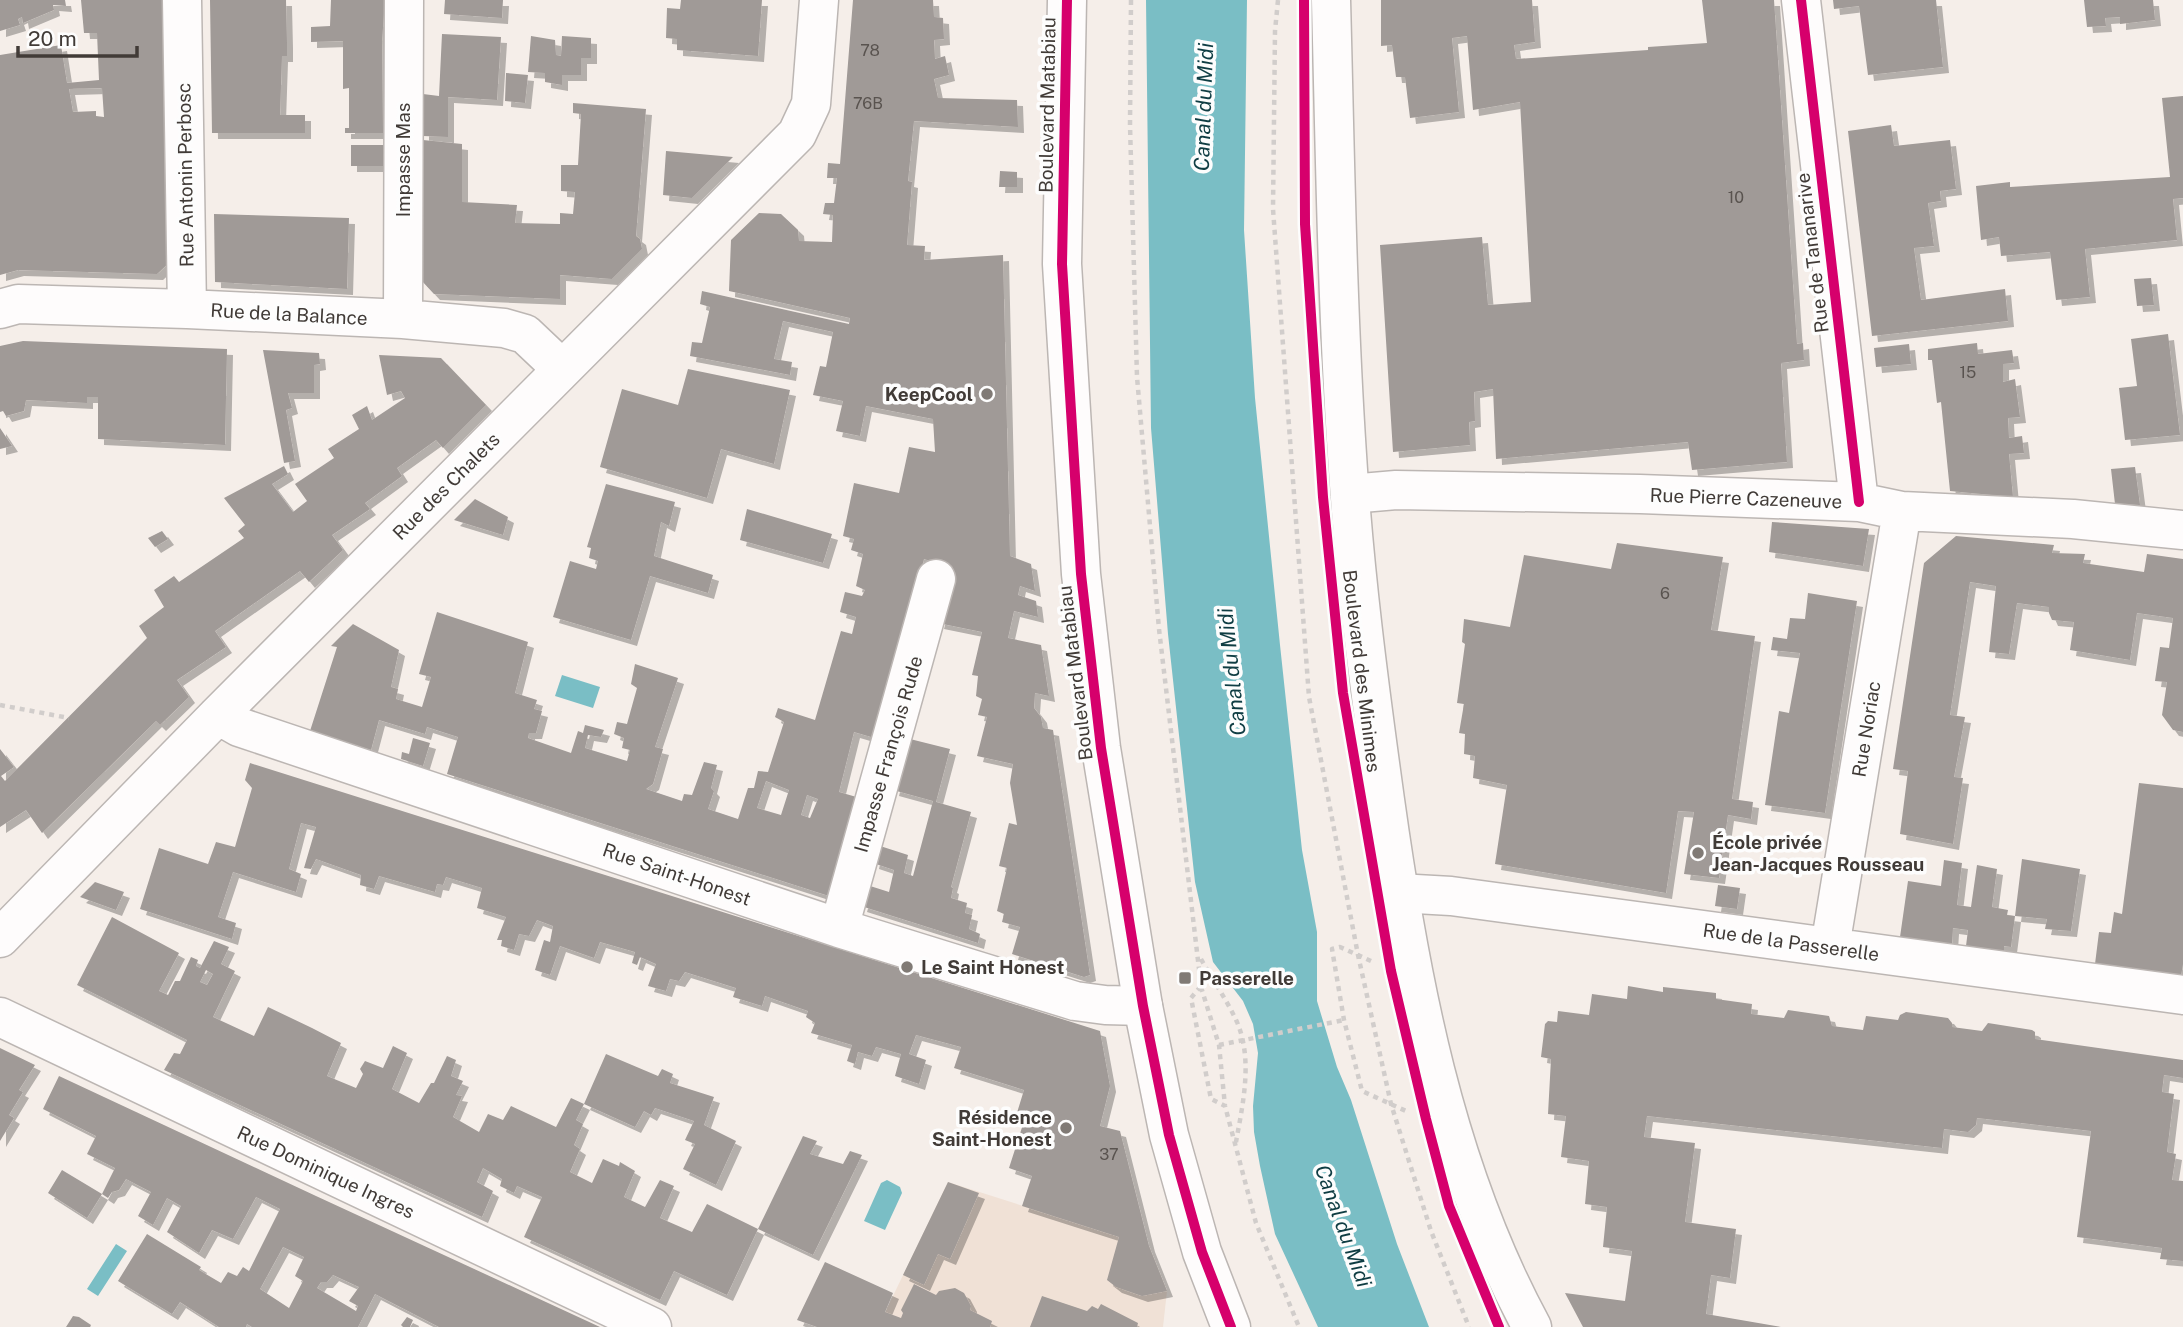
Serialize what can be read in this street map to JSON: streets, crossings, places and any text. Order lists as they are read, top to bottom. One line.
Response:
{"streets":{"street":["Boulevard Matabiau","Impasse Mas","Rue Antonin Perbosc","Rue de Tananarive","Rue de la Balance","Rue des Chalets","Rue Pierre Cazeneuve","Boulevard des Minimes","Rue Noriac","Impasse François Rude","Rue Saint-Honest","Rue de la Passerelle","Rue Dominique Ingres"]},"crossings":[["Boulevard Matabiau","Rue Saint-Honest"],["Impasse Mas","Rue de la Balance"],["Rue Antonin Perbosc","Rue de la Balance"],["Rue de Tananarive","Rue Pierre Cazeneuve"],["Rue de la Balance","Rue des Chalets"],["Rue des Chalets","Rue Saint-Honest"],["Rue Pierre Cazeneuve","Boulevard des Minimes"],["Rue Pierre Cazeneuve","Rue Noriac"],["Boulevard des Minimes","Rue de la Passerelle"],["Rue Noriac","Rue de la Passerelle"],["Impasse François Rude","Rue Saint-Honest"]],"water":["Canal du Midi"],"places":{"other":["KeepCool","École privée Jean-Jacques Rousseau","Le Saint Honest","Résidence Saint-Honest"],"transit":["Passerelle"]},"house_numbers":["78","76B","10","15","6","37"],"scale_bar":"20 m"}
